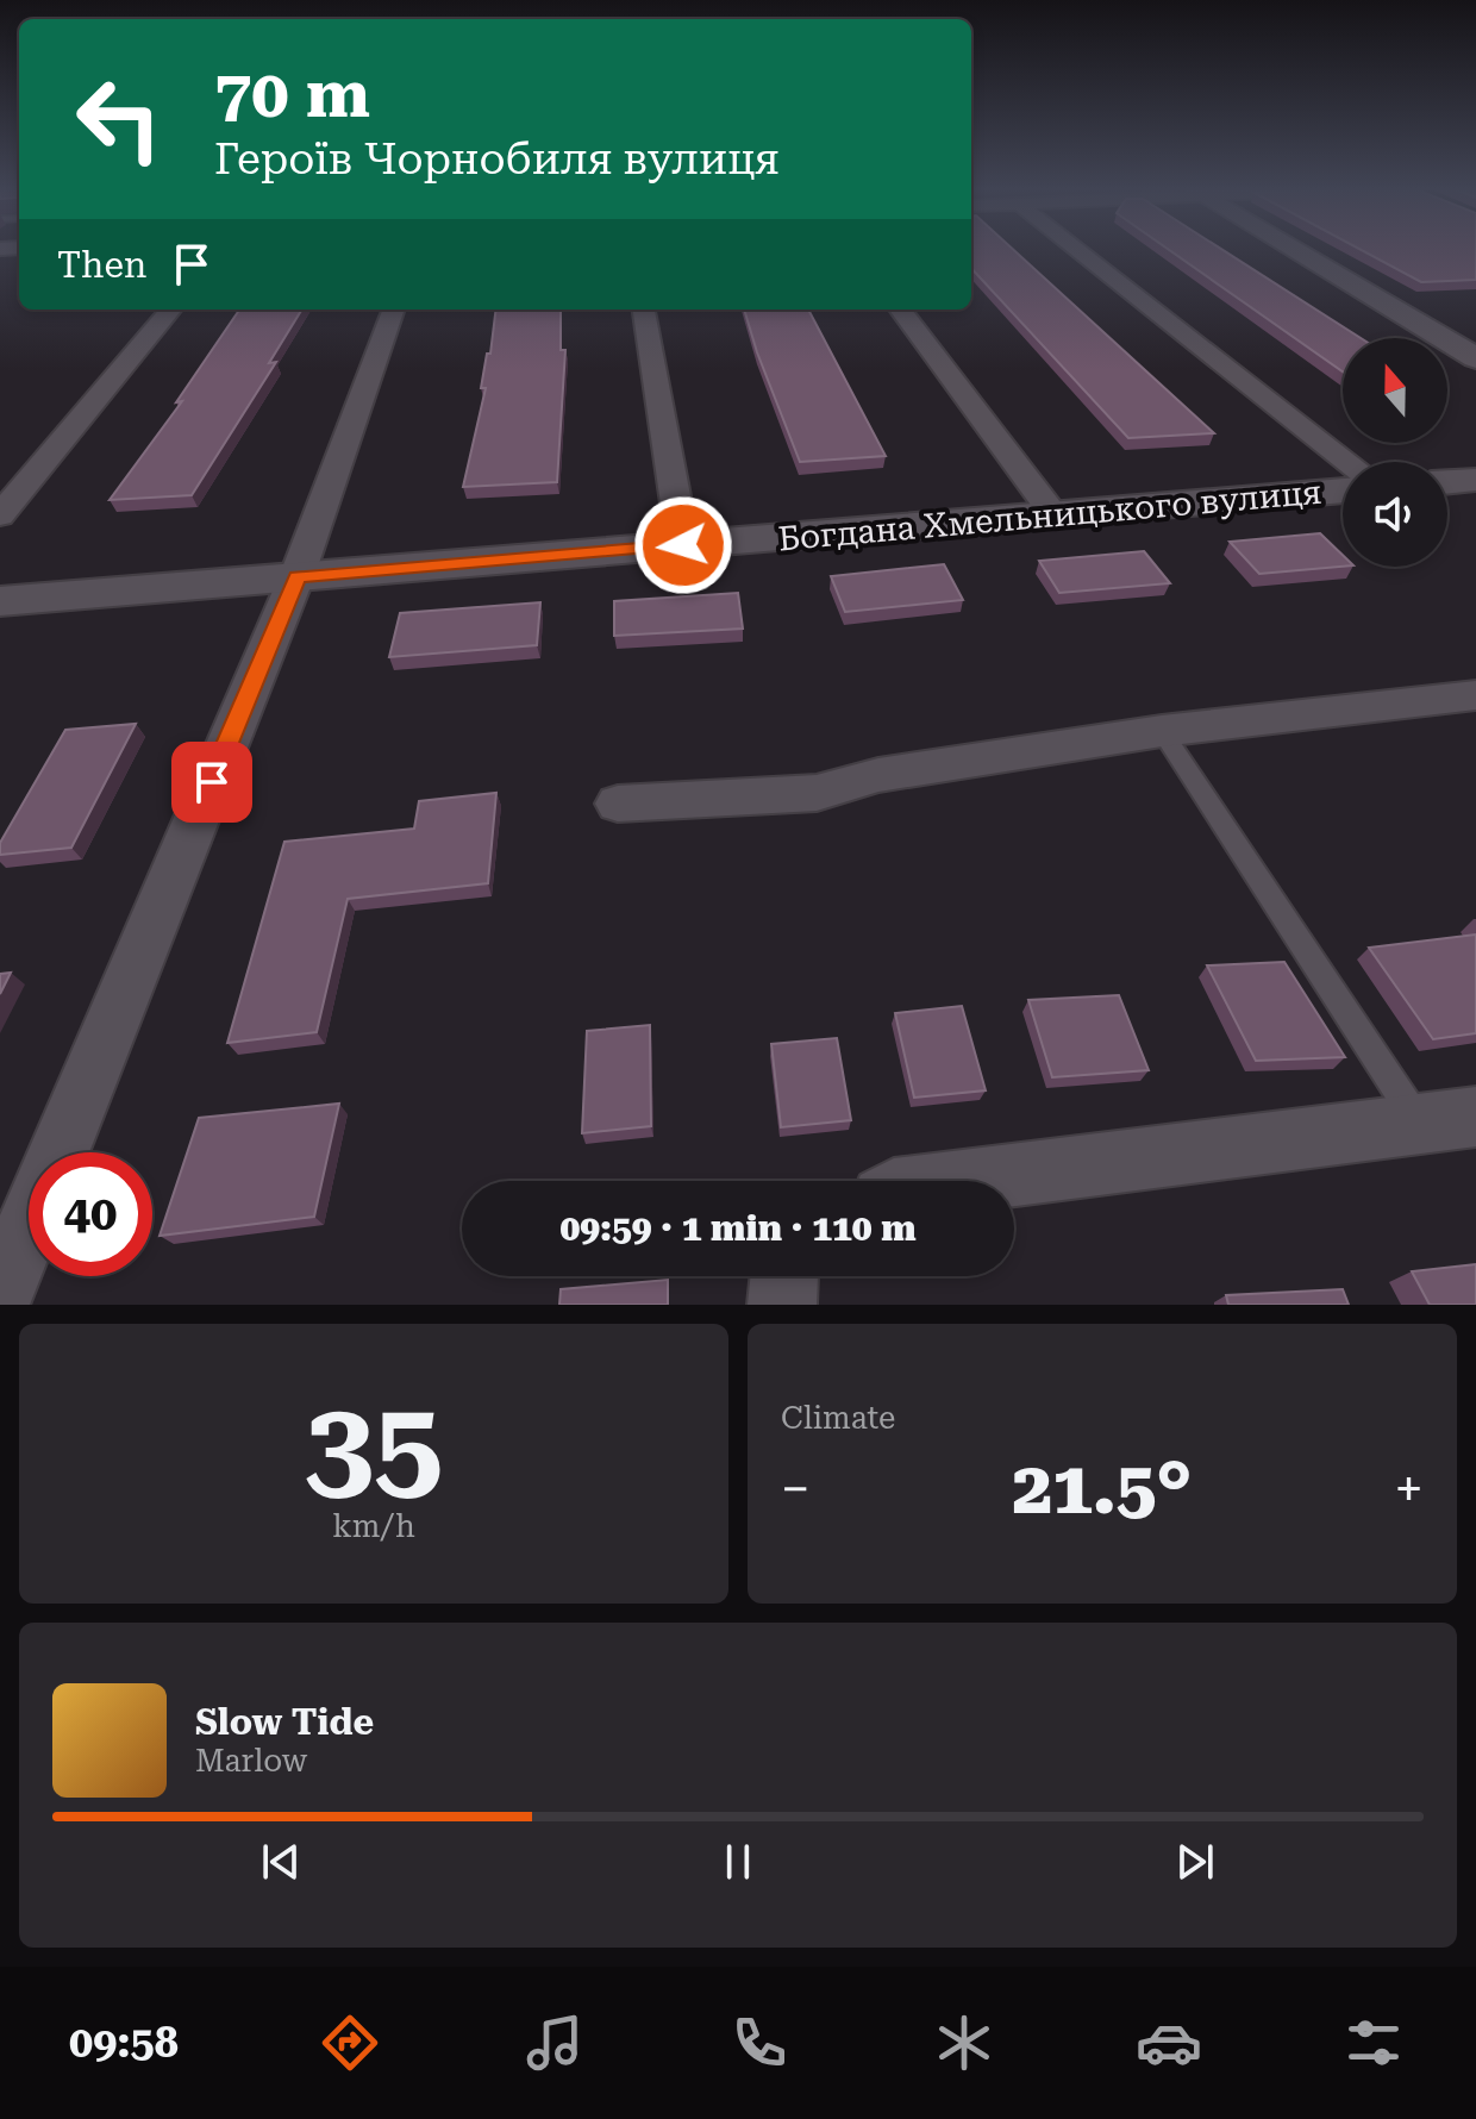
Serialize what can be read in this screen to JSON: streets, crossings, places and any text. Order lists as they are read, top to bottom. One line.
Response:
{"streets":{"street":["Богдана Хмельницького вулиця"]},"north":"top","page":{"turn":["70 m","Героїв Чорнобиля вулиця"],"then":"Then","limit":"40","trip":"09:59 · 1 min · 110 m","tile":[["35","km/h"],"Climate"],"heat":["−","21.5°","+"],"song":["Slow Tide","Marlow"],"tabs":"09:58"}}
